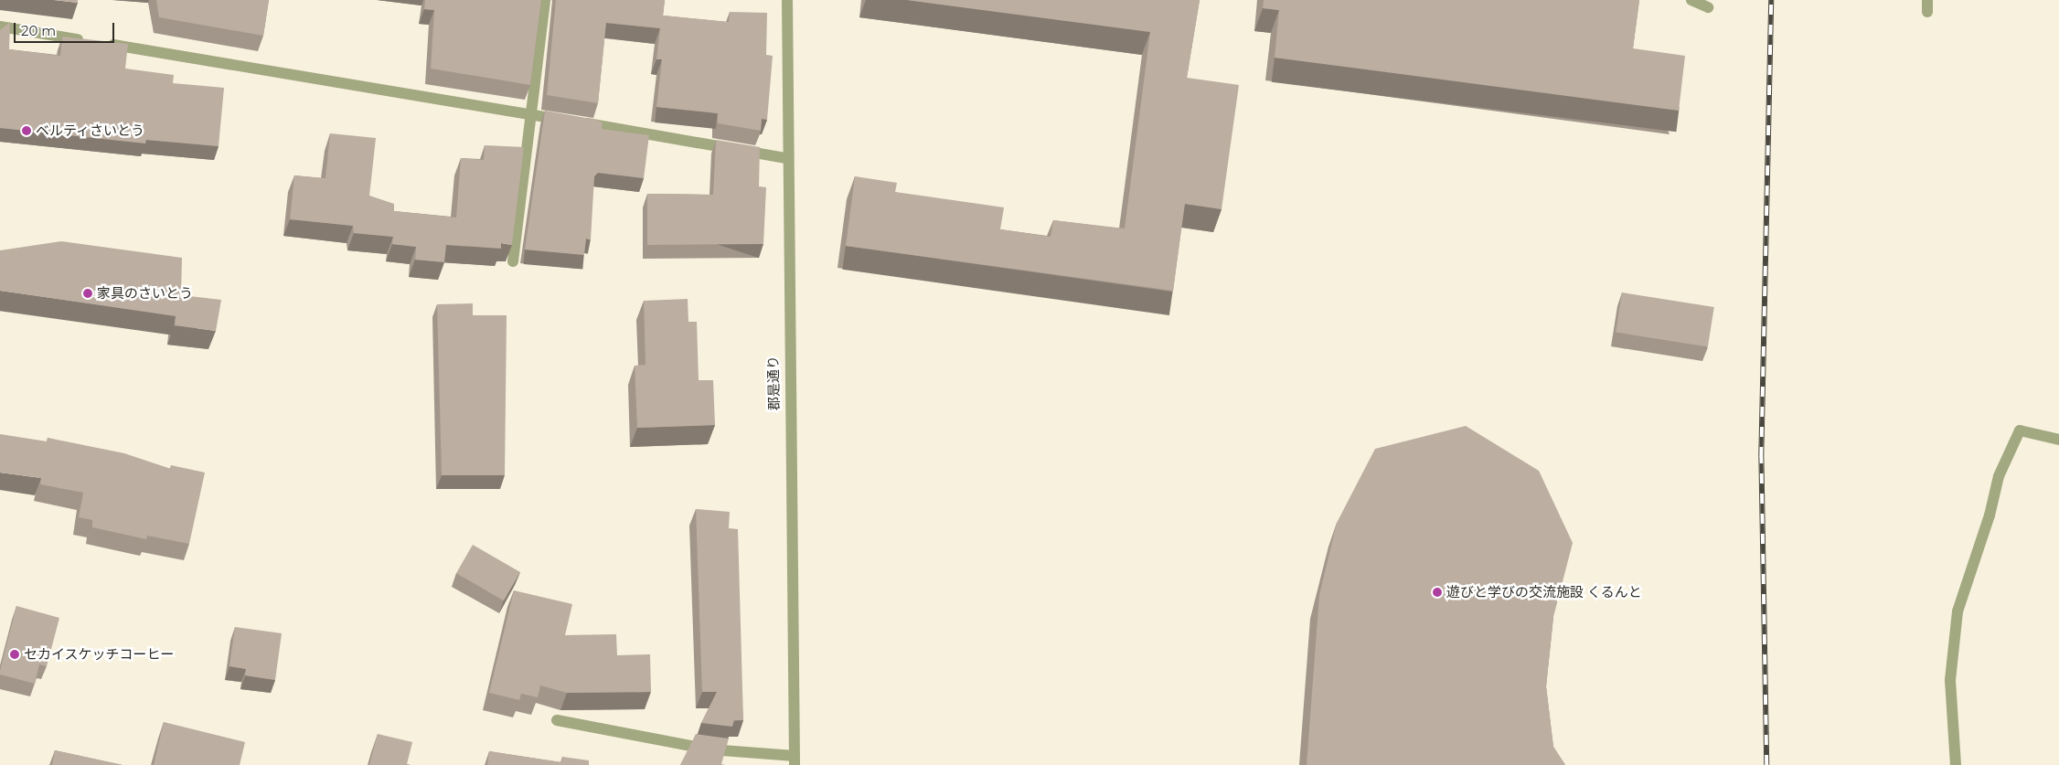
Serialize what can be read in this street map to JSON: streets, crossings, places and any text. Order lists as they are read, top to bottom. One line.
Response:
{"streets":{"street":["郡是通り"]},"places":["ベルティさいとう","家具のさいとう","遊びと学びの交流施設 くるんと","セカイスケッチコーヒー"],"scale_bar":"20 m"}
